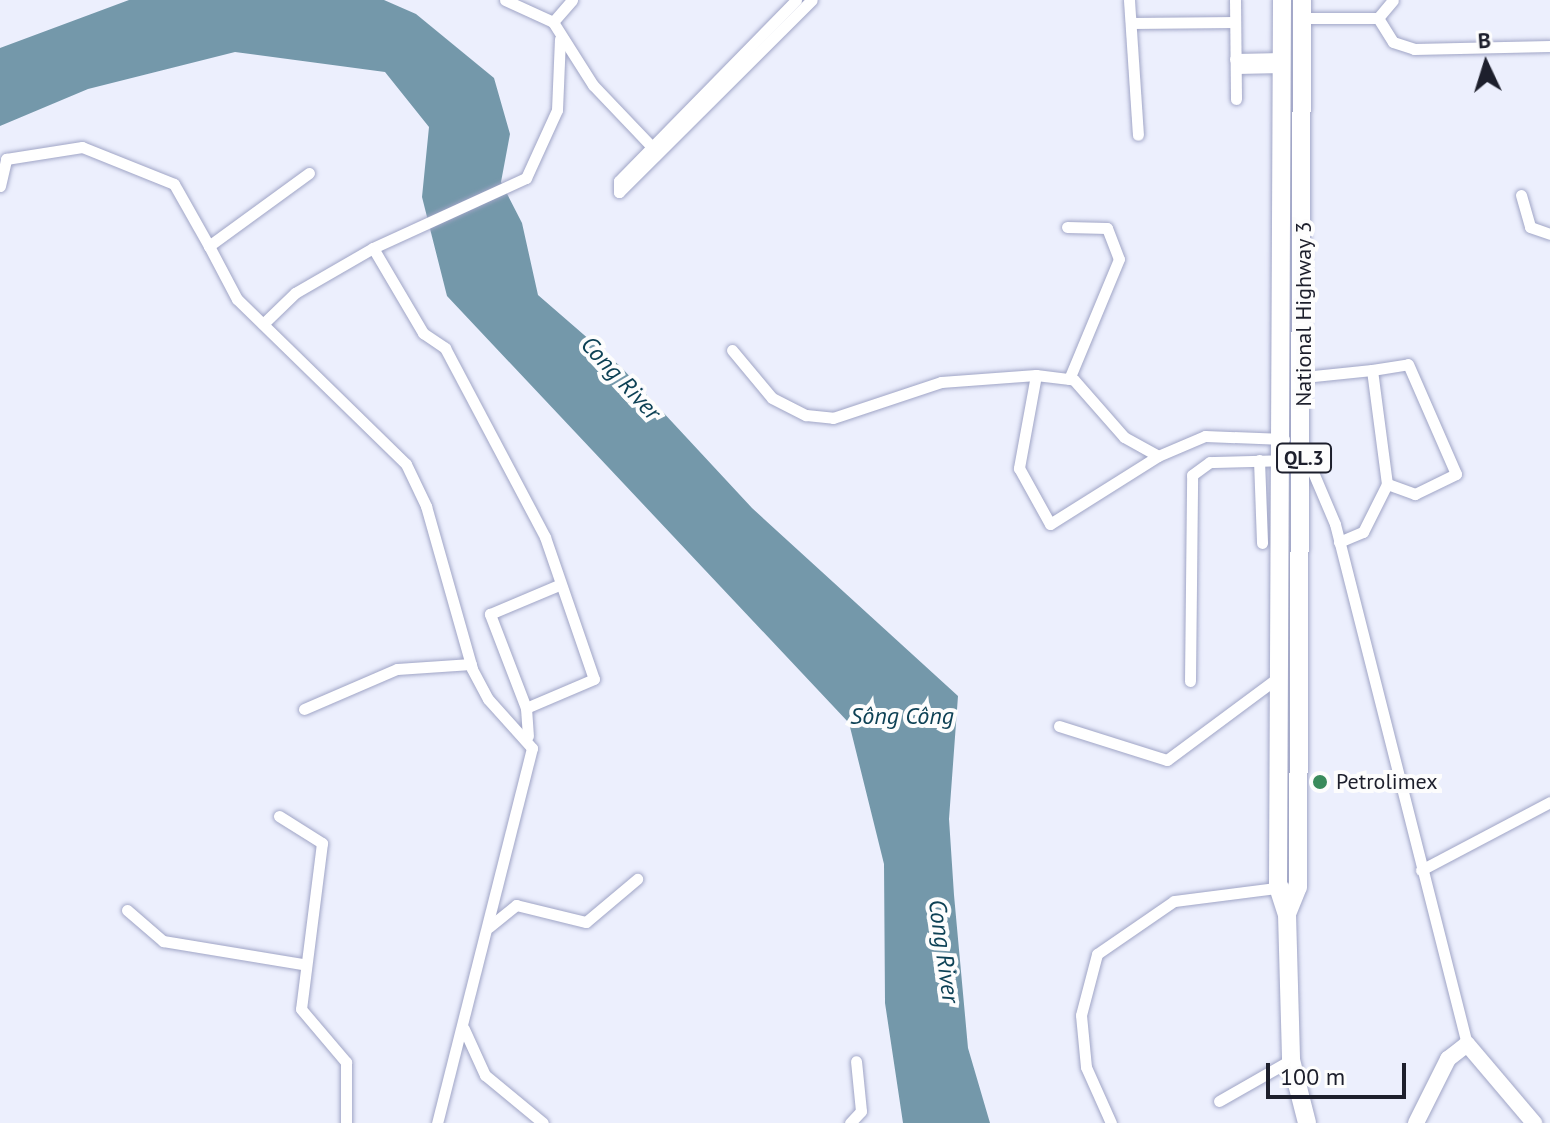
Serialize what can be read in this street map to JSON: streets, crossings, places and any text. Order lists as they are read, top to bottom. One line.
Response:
{"streets":{"highway":["National Highway 3","QL.3"]},"water":["Cong River","Sông Công"],"places":["Petrolimex"],"scale_bar":"100 m","north":"top"}
